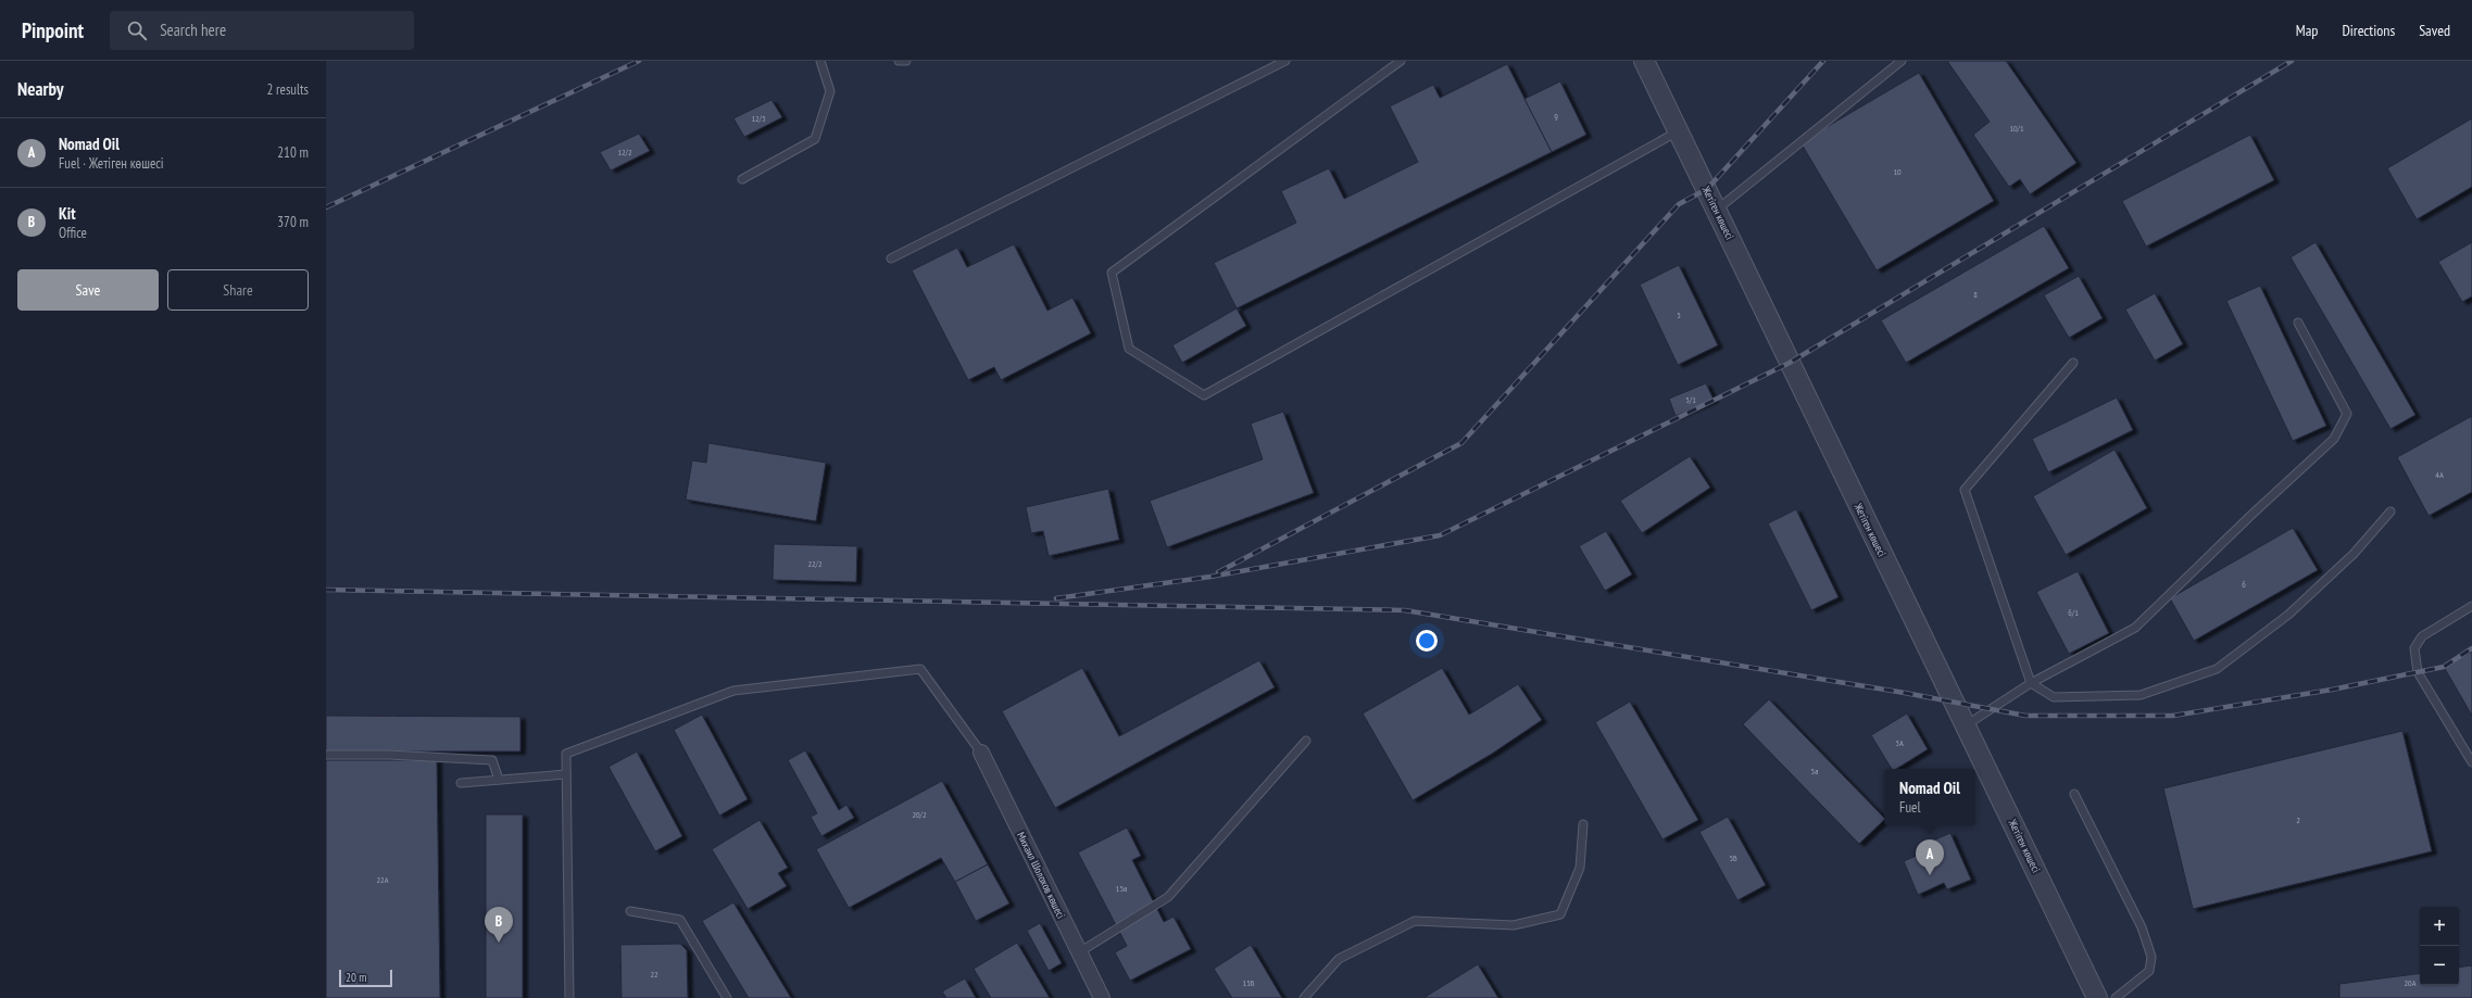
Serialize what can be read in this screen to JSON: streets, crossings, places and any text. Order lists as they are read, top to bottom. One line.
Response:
{"streets":{"street":["Жетіген көшесі","Михаил Шолохов көшесі"]},"house_numbers":["9","12/3","10/1","12/2","10","8","5","5/1","4А","22/2","6","6/1","3А","5а","20/2","2","5Б","22А","15а","22","15Б","20А"],"scale_bar":"20 m","page":{"header":"Pinpoint","search":"Search here","nav":["Map","Directions","Saved"],"heading":["Nearby","2 results"],"list":[{"mark":"A","name":"Nomad Oil","note":"Fuel · Жетіген көшесі","value":"210 m"},{"mark":"B","name":"Kit","note":"Office","value":"370 m"}],"buttons":["Save","Share"],"popup":["Nomad Oil","Fuel"],"pins":["A","B"],"map_buttons":["+","−"],"scale":"20 m"}}
